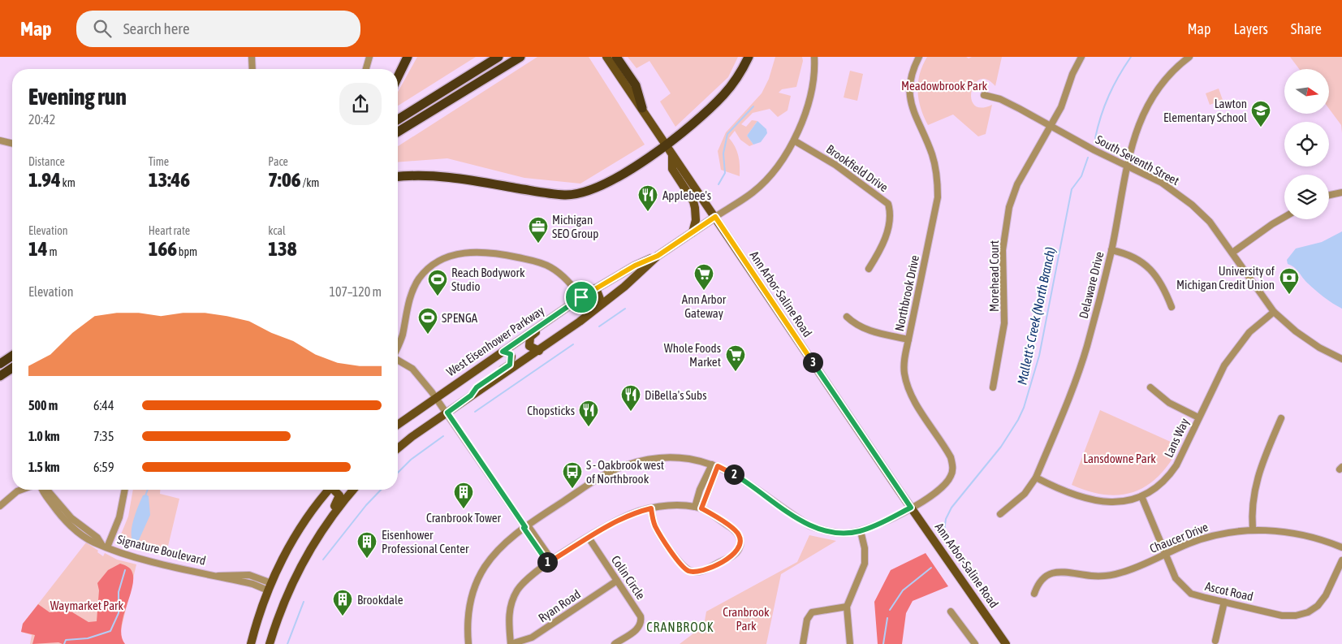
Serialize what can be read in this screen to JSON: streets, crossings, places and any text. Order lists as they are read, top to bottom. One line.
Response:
{"streets":{"main road":["Ann Arbor-Saline Road","West Eisenhower Parkway"],"street":["South Seventh Street","Brookfield Drive","Morehead Court","Delaware Drive","Northbrook Drive","Lans Way","Chaucer Drive","Signature Boulevard","Colin Circle","Ascot Road","Ryan Road"]},"crossings":[["South Seventh Street","Morehead Court"],["South Seventh Street","Delaware Drive"],["South Seventh Street","Lans Way"],["Delaware Drive","Lans Way"],["Northbrook Drive","Ann Arbor-Saline Road"],["Ann Arbor-Saline Road","West Eisenhower Parkway"],["Lans Way","Ascot Road"],["Chaucer Drive","Ascot Road"],["Colin Circle","Ryan Road"]],"districts":["CRANBROOK"],"water":["Mallett's Creek (North Branch)"],"parks":["Meadowbrook Park","Lansdowne Park","Waymarket Park","Cranbrook Park"],"places":{"school or university":["Lawton Elementary School"],"restaurant":["Applebee's","DiBella's Subs","Chopsticks"],"office":["Michigan SEO Group"],"supermarket":["Ann Arbor Gateway","Whole Foods Market"],"bank":["University of Michigan Credit Union"],"sports":["Reach Bodywork Studio","SPENGA"],"bus stop":["S - Oakbrook west of Northbrook"],"building":["Cranbrook Tower","Eisenhower Professional Center","Brookdale"]},"north":"right","page":{"header":"Map","search":"Search here","nav":["Map","Layers","Share"],"heading":["Evening run","20:42"],"stats":[["Distance","1.94 km"],["Time","13:46"],["Pace","7:06 /km"],["Elevation","14 m"],["Heart rate","166 bpm"],["kcal","138"]],"chart":["Elevation","107–120 m"],"pins":["3","2","1"],"list":[{"name":"500 m","note":"6:44"},{"name":"1.0 km","note":"7:35"},{"name":"1.5 km","note":"6:59"}]}}
